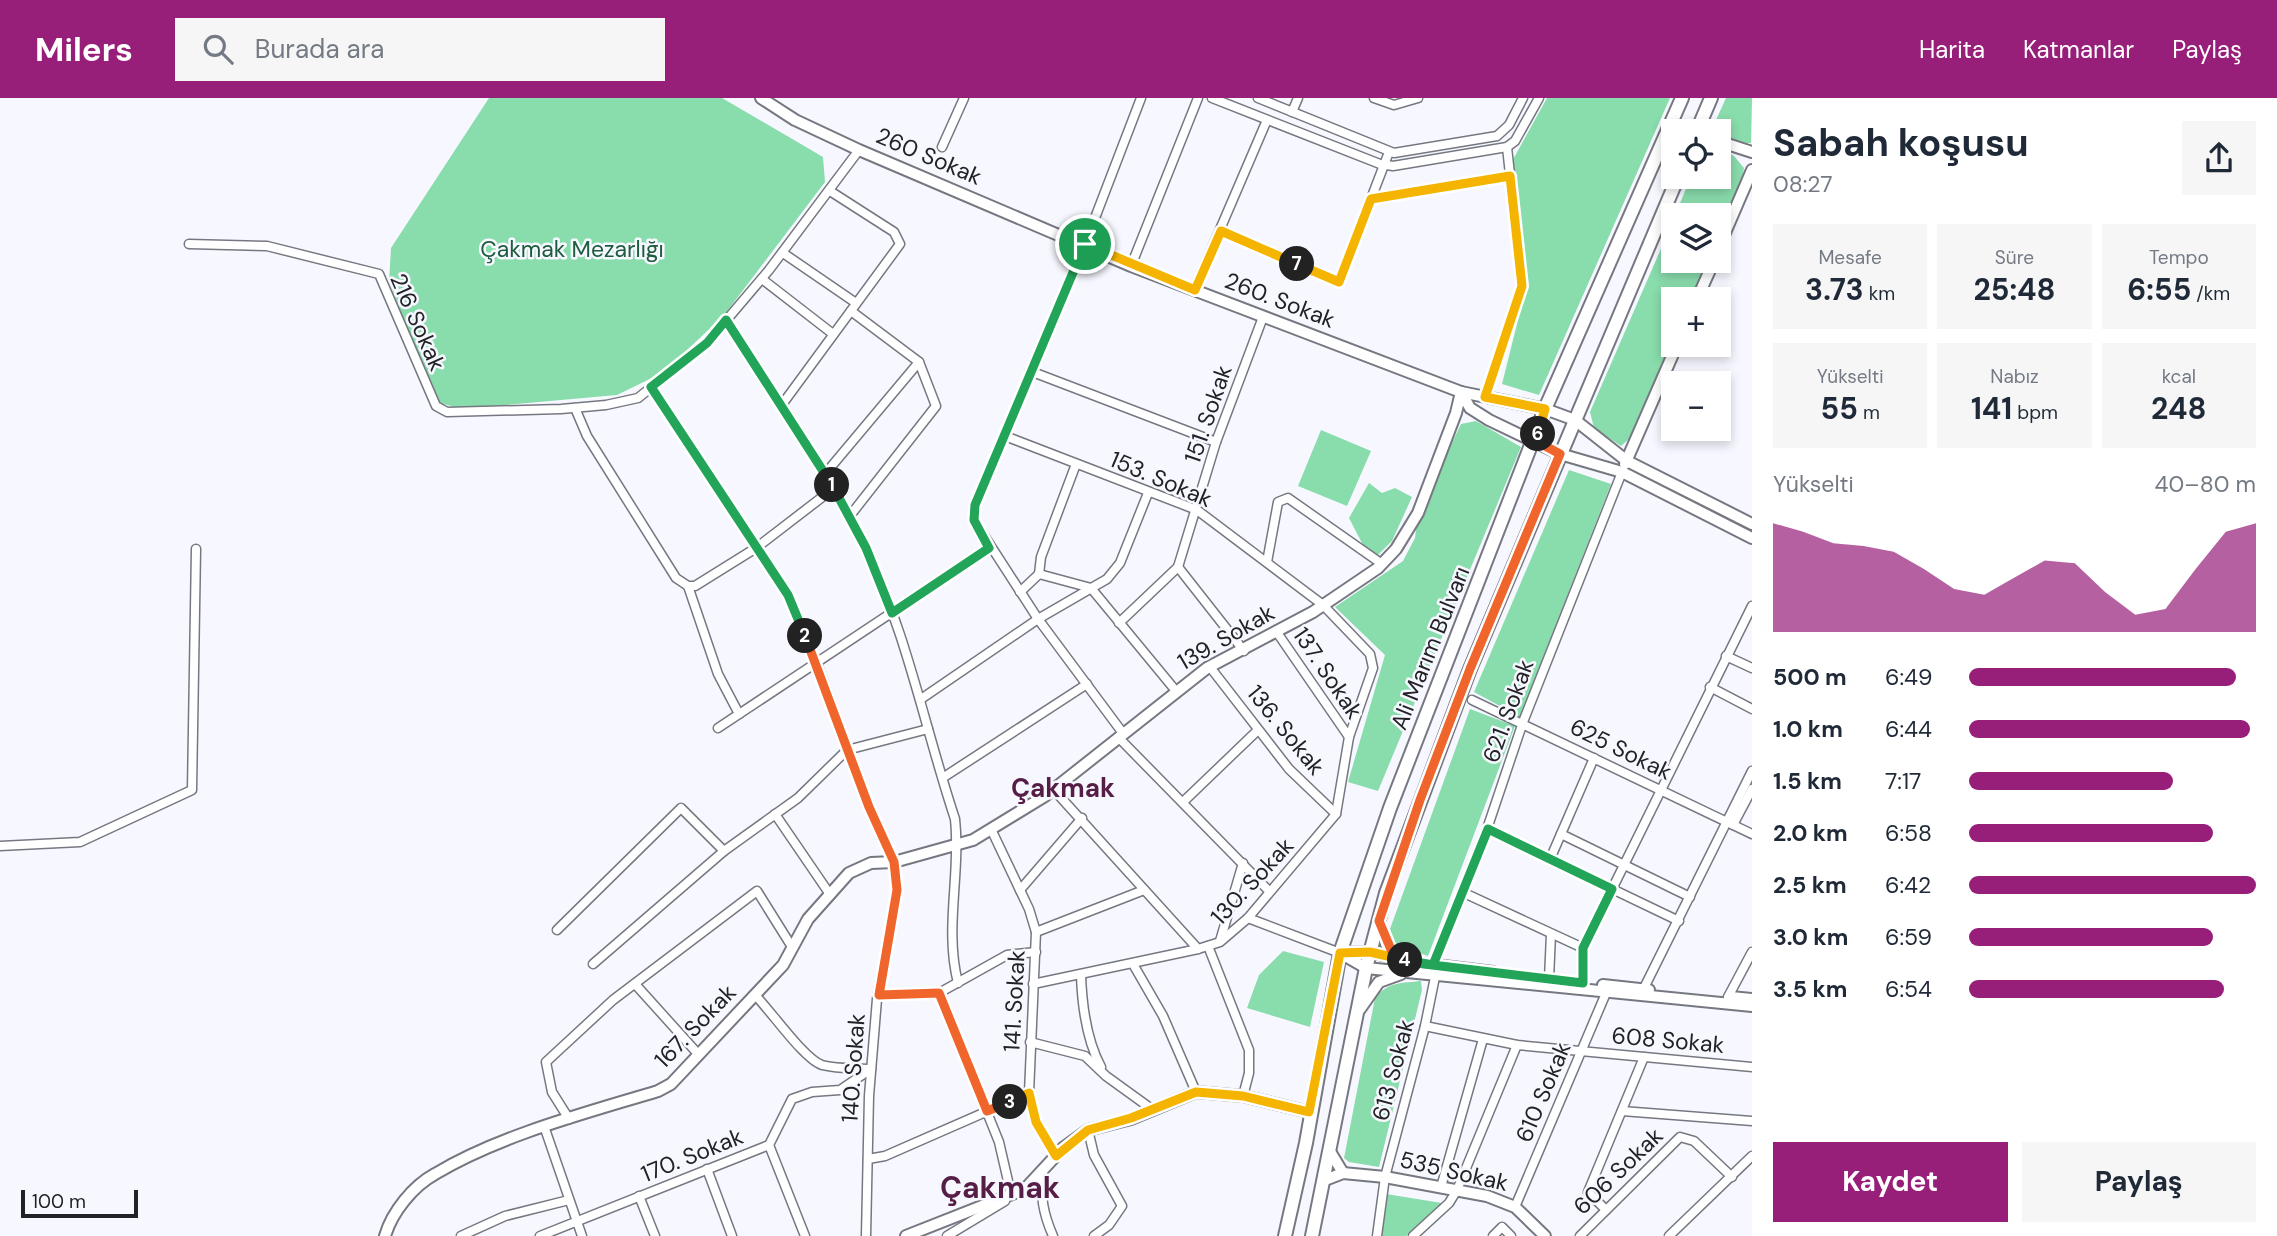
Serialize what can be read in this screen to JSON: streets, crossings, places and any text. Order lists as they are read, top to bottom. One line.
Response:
{"streets":{"main road":["Ali Marım Bulvarı"],"street":["260 Sokak","260. Sokak","216 Sokak","151. Sokak","153. Sokak","139. Sokak","137. Sokak","621. Sokak","136. Sokak","625 Sokak","130. Sokak","141. Sokak","167. Sokak","608 Sokak","140. Sokak","613 Sokak","610 Sokak","170. Sokak","535 Sokak","606 Sokak"]},"crossings":[["260 Sokak","260. Sokak"],["260. Sokak","151. Sokak"],["260. Sokak","139. Sokak"],["260. Sokak","Ali Marım Bulvarı"],["151. Sokak","153. Sokak"],["153. Sokak","139. Sokak"],["153. Sokak","137. Sokak"],["139. Sokak","137. Sokak"],["139. Sokak","136. Sokak"],["139. Sokak","141. Sokak"],["139. Sokak","167. Sokak"],["139. Sokak","140. Sokak"],["621. Sokak","625 Sokak"],["621. Sokak","613 Sokak"],["136. Sokak","130. Sokak"],["130. Sokak","141. Sokak"],["167. Sokak","140. Sokak"],["608 Sokak","613 Sokak"],["608 Sokak","610 Sokak"],["140. Sokak","170. Sokak"],["613 Sokak","535 Sokak"],["610 Sokak","535 Sokak"]],"districts":["Çakmak","Çakmak"],"parks":["Çakmak Mezarlığı"],"scale_bar":"100 m","page":{"header":"Milers","search":"Burada ara","nav":["Harita","Katmanlar","Paylaş"],"heading":["Sabah koşusu","08:27"],"map_buttons":["+","−"],"stats":[["Mesafe","3.73 km"],["Süre","25:48"],["Tempo","6:55 /km"],["Yükselti","55 m"],["Nabız","141 bpm"],["kcal","248"]],"pins":["7","6","1","2","4","3"],"chart":["Yükselti","40–80 m"],"list":[{"name":"500 m","note":"6:49"},{"name":"1.0 km","note":"6:44"},{"name":"1.5 km","note":"7:17"},{"name":"2.0 km","note":"6:58"},{"name":"2.5 km","note":"6:42"},{"name":"3.0 km","note":"6:59"},{"name":"3.5 km","note":"6:54"}],"buttons":["Kaydet","Paylaş"],"scale":"100 m"}}
